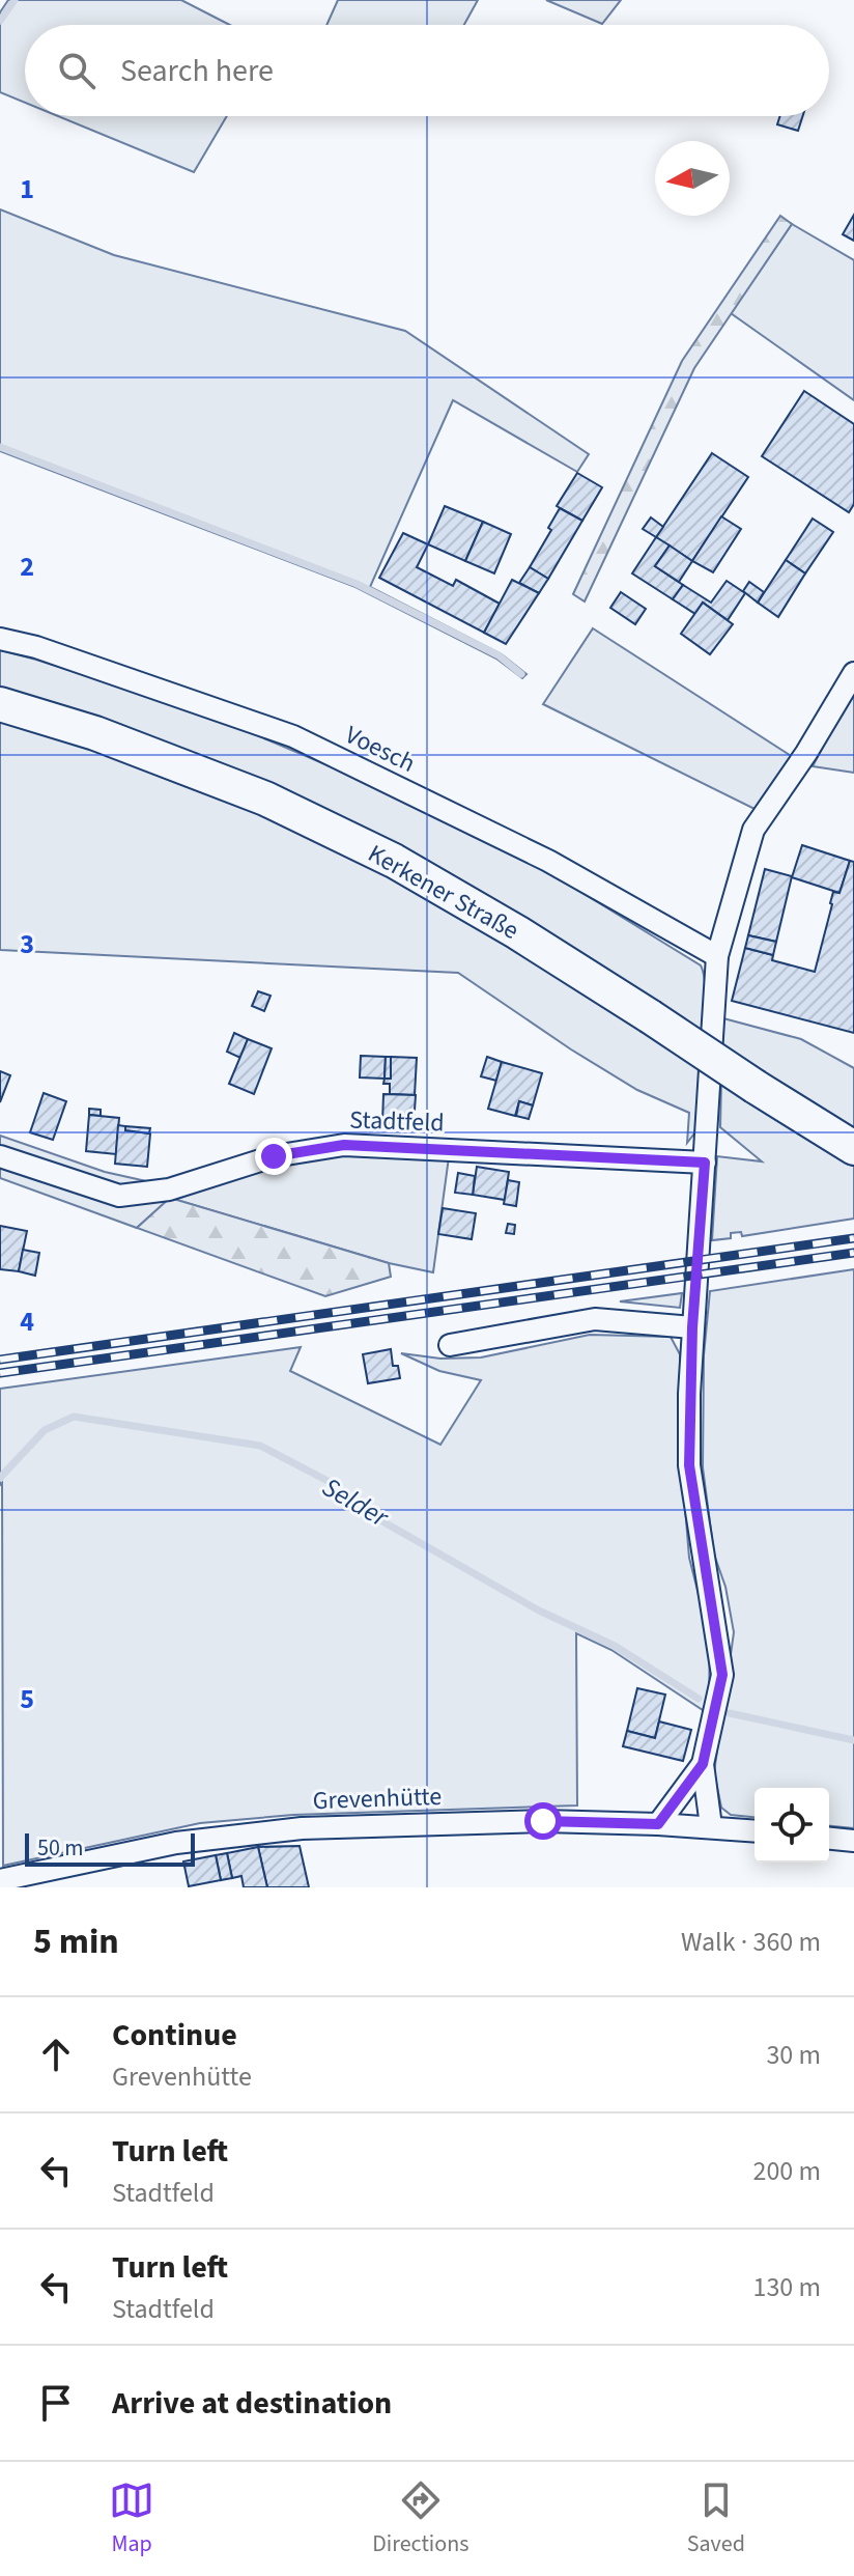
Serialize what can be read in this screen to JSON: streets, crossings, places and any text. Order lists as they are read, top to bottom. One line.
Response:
{"streets":{"main road":["Kerkener Straße"],"street":["Voesch","Stadtfeld","Grevenhütte"]},"water":["Selder"],"scale_bar":"50 m","north":"left","page":{"search":"Search here","scale":"50 m","heading":["5 min","Walk · 360 m"],"list":[["Continue","Grevenhütte","30 m"],["Turn left","Stadtfeld","200 m"],["Turn left","Stadtfeld","130 m"],"Arrive at destination"],"nav":["Map","Directions","Saved"]},"grid":{"rows":["1","2","3","4","5"]}}
